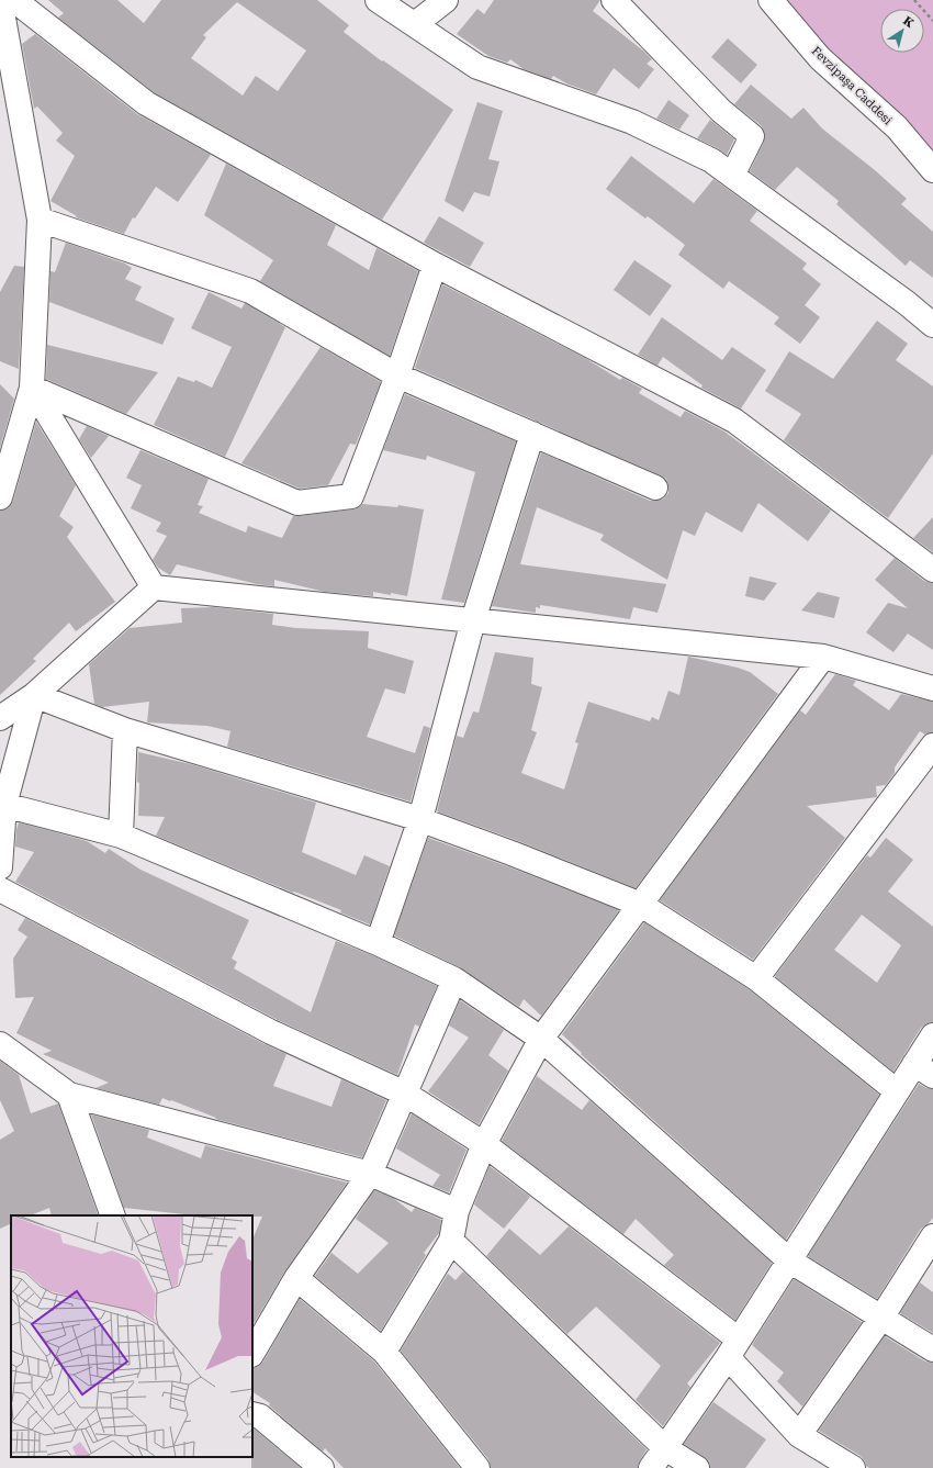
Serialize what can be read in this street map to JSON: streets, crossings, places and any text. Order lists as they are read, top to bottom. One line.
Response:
{"streets":{"street":["Fevzipaşa Caddesi"]},"north":"top right"}
